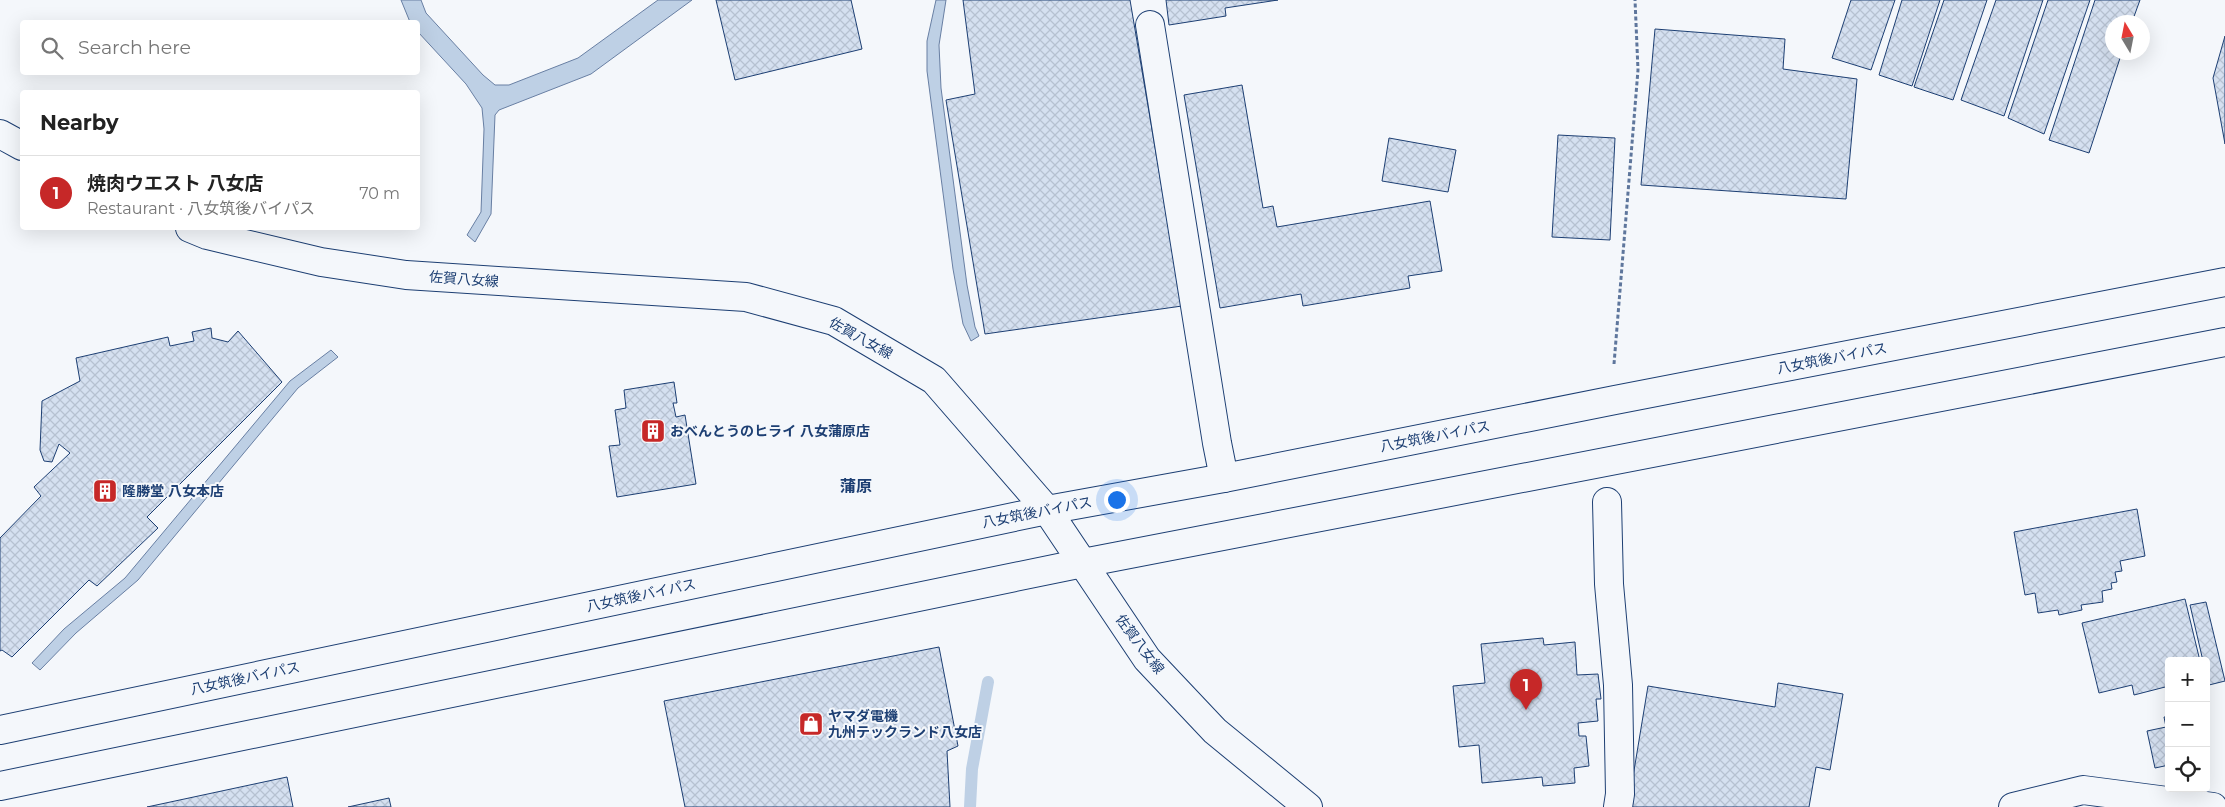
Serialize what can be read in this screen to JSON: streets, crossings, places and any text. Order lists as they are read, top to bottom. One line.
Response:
{"streets":{"main road":["佐賀八女線","八女筑後バイパス"]},"crossings":[["佐賀八女線","八女筑後バイパス"]],"districts":["蒲原"],"places":{"building":["おべんとうのヒライ 八女蒲原店","隆勝堂 八女本店"],"shop":["ヤマダ電機 九州テックランド八女店"]},"north":"top","page":{"search":"Search here","heading":"Nearby","list":[{"mark":"1","name":"焼肉ウエスト 八女店","note":"Restaurant · 八女筑後バイパス","value":"70 m"}],"map_buttons":["+","−"],"pins":"1"}}
